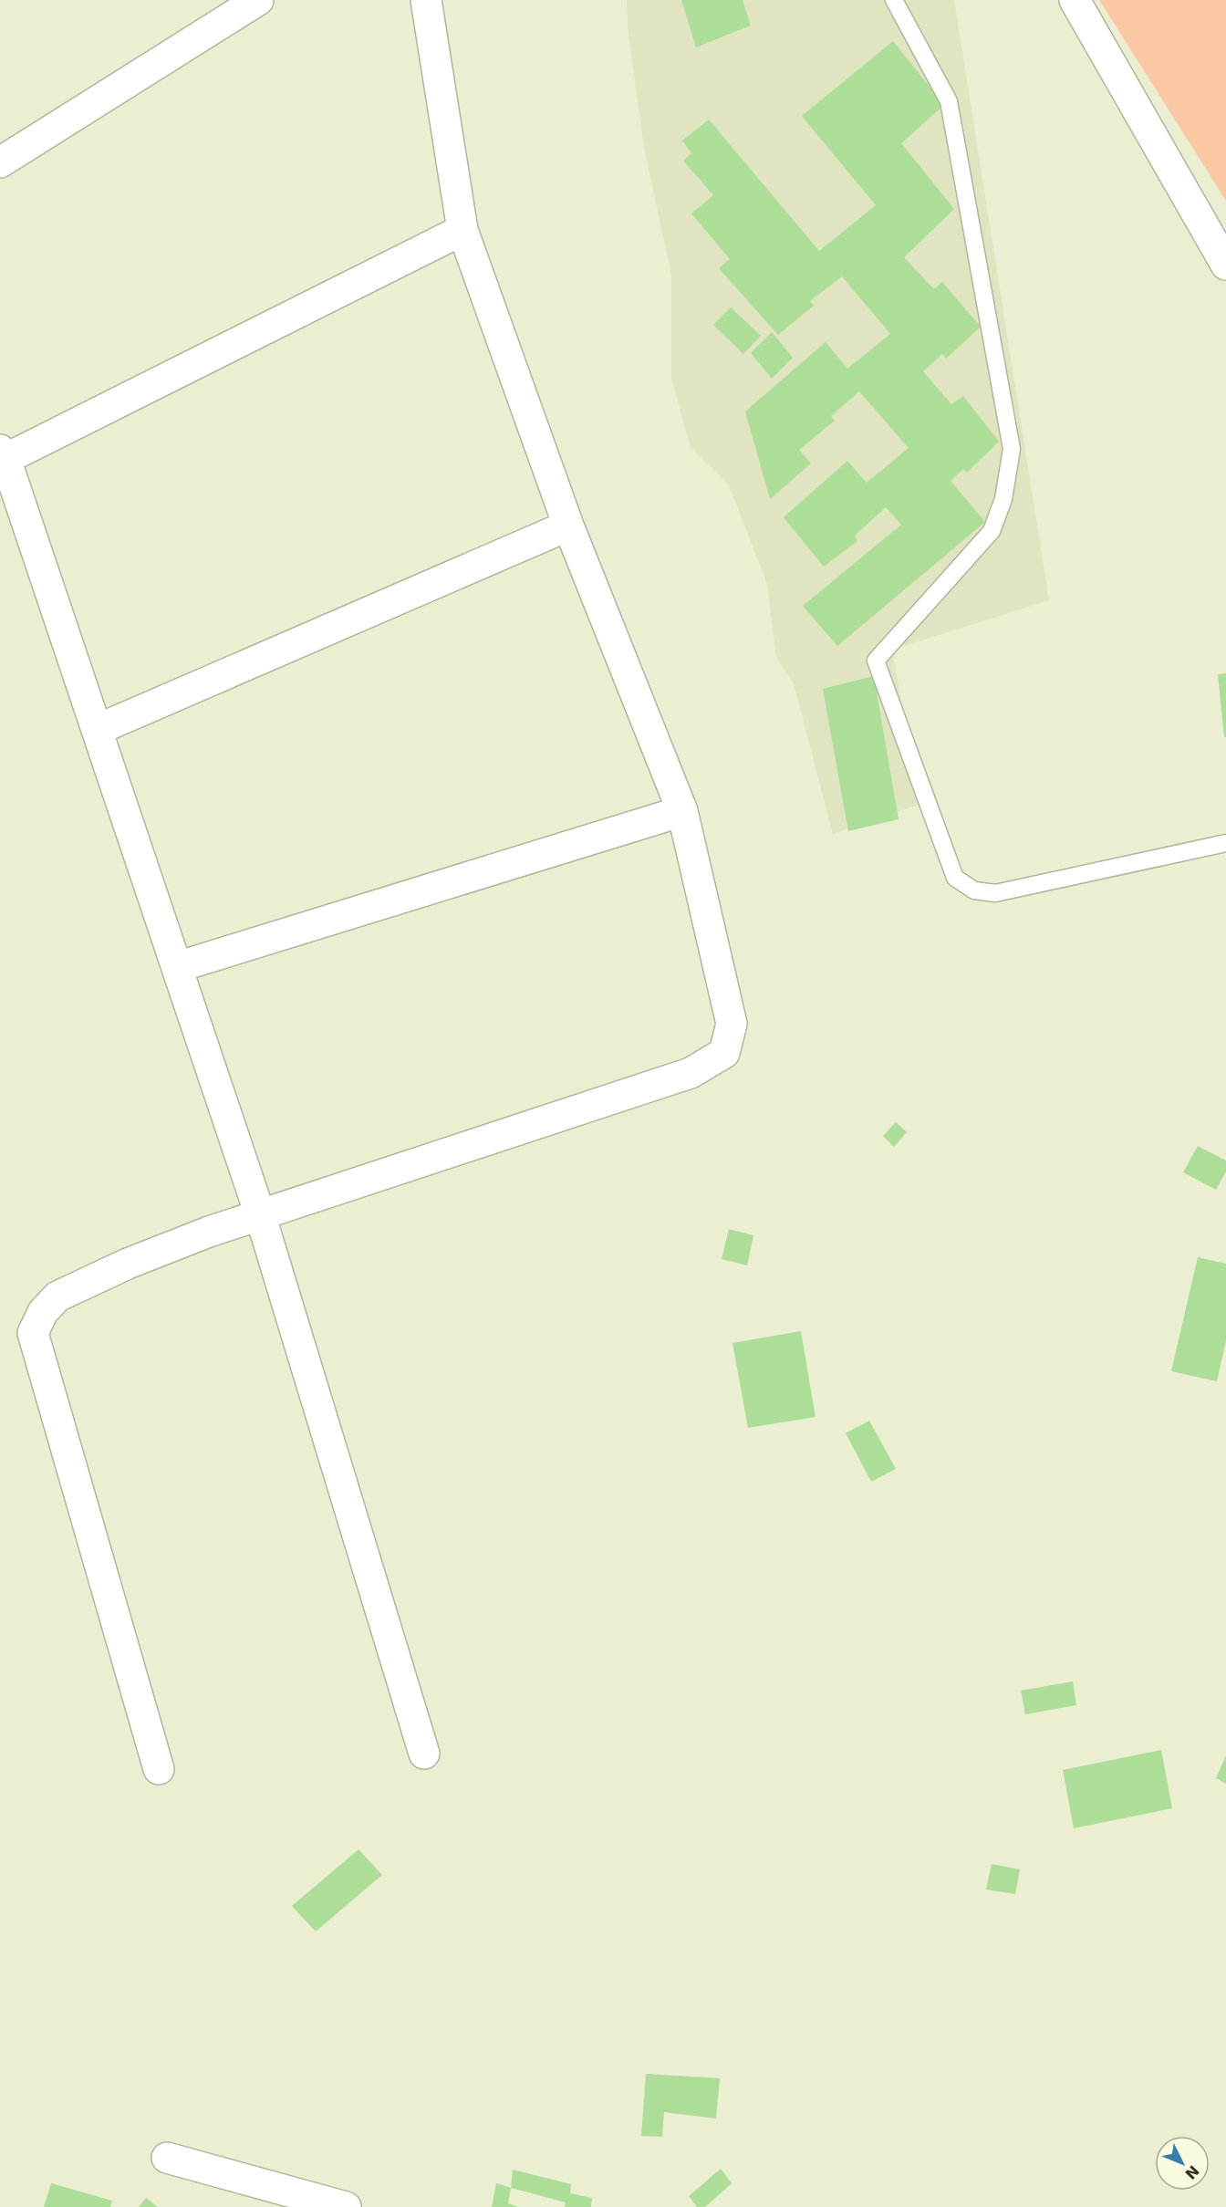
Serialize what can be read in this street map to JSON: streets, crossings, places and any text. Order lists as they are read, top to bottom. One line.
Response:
{"north":"bottom right"}
